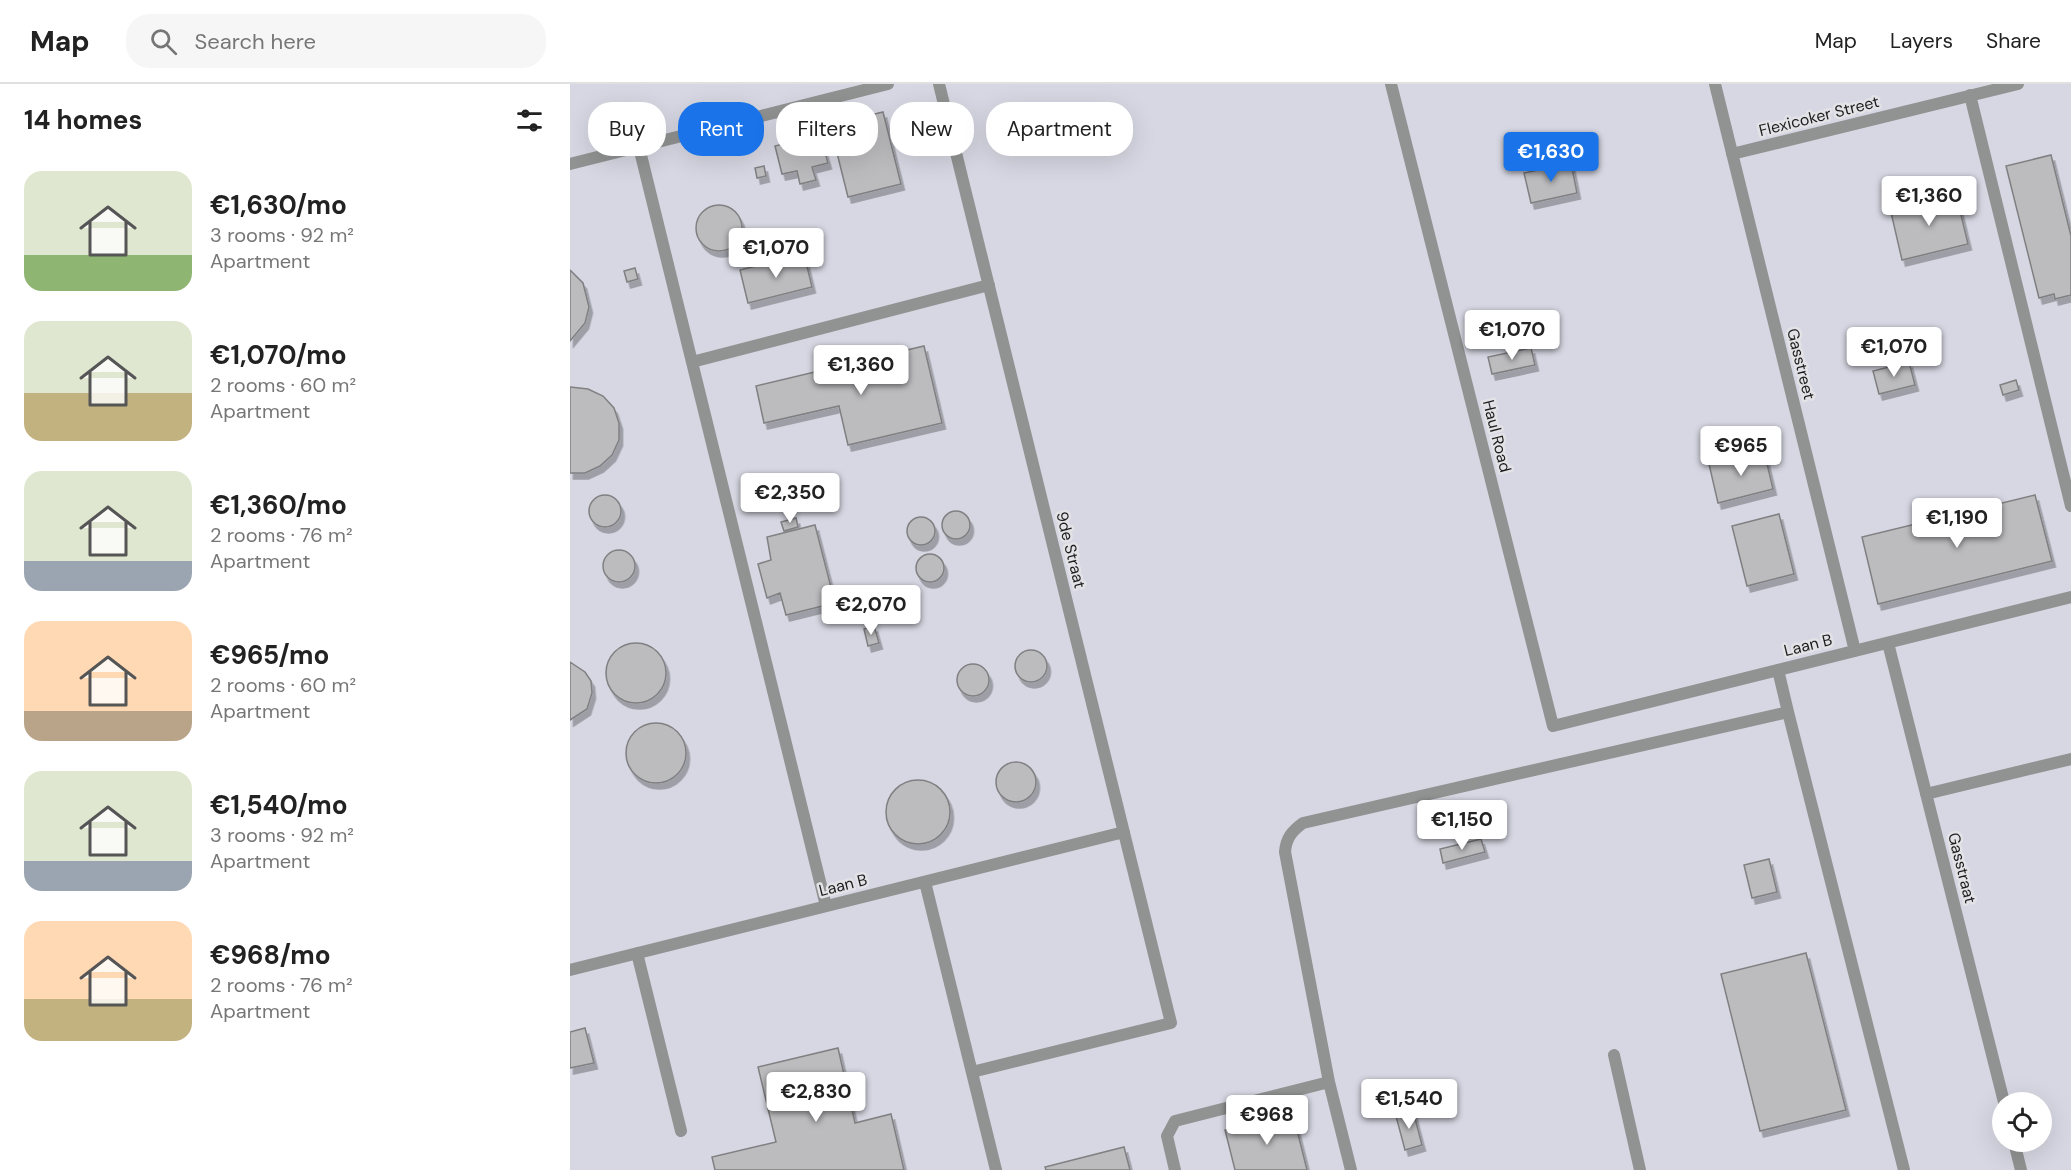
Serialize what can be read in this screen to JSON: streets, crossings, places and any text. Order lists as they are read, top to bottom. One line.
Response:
{"streets":{"lane":["Flexicoker Street","Gasstreet","Haul Road","9de Straat","Laan B","Gasstraat"]},"crossings":[["Flexicoker Street","Gasstreet"],["Gasstreet","Laan B"],["Haul Road","Laan B"],["9de Straat","Laan B"],["Laan B","Gasstraat"]],"page":{"header":"Map","search":"Search here","nav":["Map","Layers","Share"],"heading":"14 homes","chip":["Buy","Rent","Filters","New","Apartment"],"price":["€1,630","€1,360","€1,070","€1,070","€1,070","€1,360","€965","€2,350","€1,190","€2,070","€1,150","€2,830","€1,540","€968"],"list":[{"name":"€1,630/mo","note":"3 rooms · 92 m² · Apartment"},{"name":"€1,070/mo","note":"2 rooms · 60 m² · Apartment"},{"name":"€1,360/mo","note":"2 rooms · 76 m² · Apartment"},{"name":"€965/mo","note":"2 rooms · 60 m² · Apartment"},{"name":"€1,540/mo","note":"3 rooms · 92 m² · Apartment"},{"name":"€968/mo","note":"2 rooms · 76 m² · Apartment"}]}}
